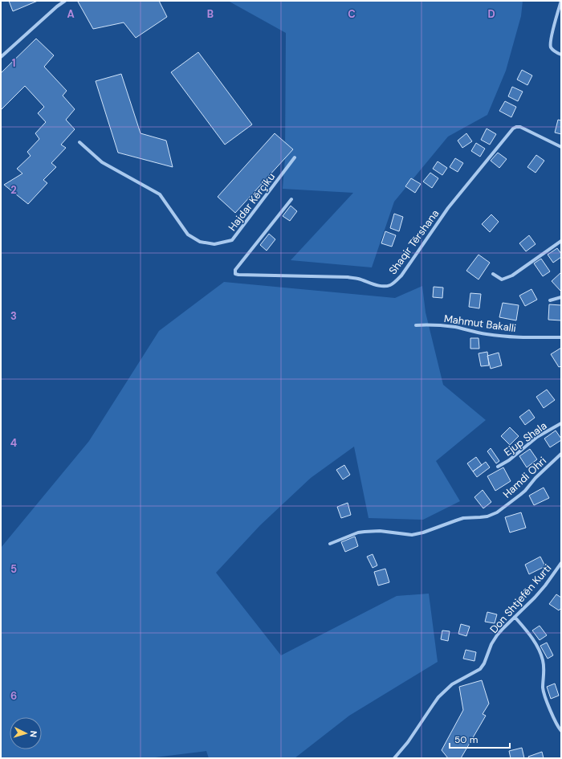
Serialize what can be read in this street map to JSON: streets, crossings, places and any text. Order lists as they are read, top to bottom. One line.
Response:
{"streets":{"street":["Hajdar Kërçiku","Shaqir Tërshana","Mahmut Bakalli","Ejup Shala","Hamdi Ohri","Don Shtjefën Kurti"]},"scale_bar":"50 m","north":"right","grid":{"columns":["A","B","C","D"],"rows":["1","2","3","4","5","6"]}}
